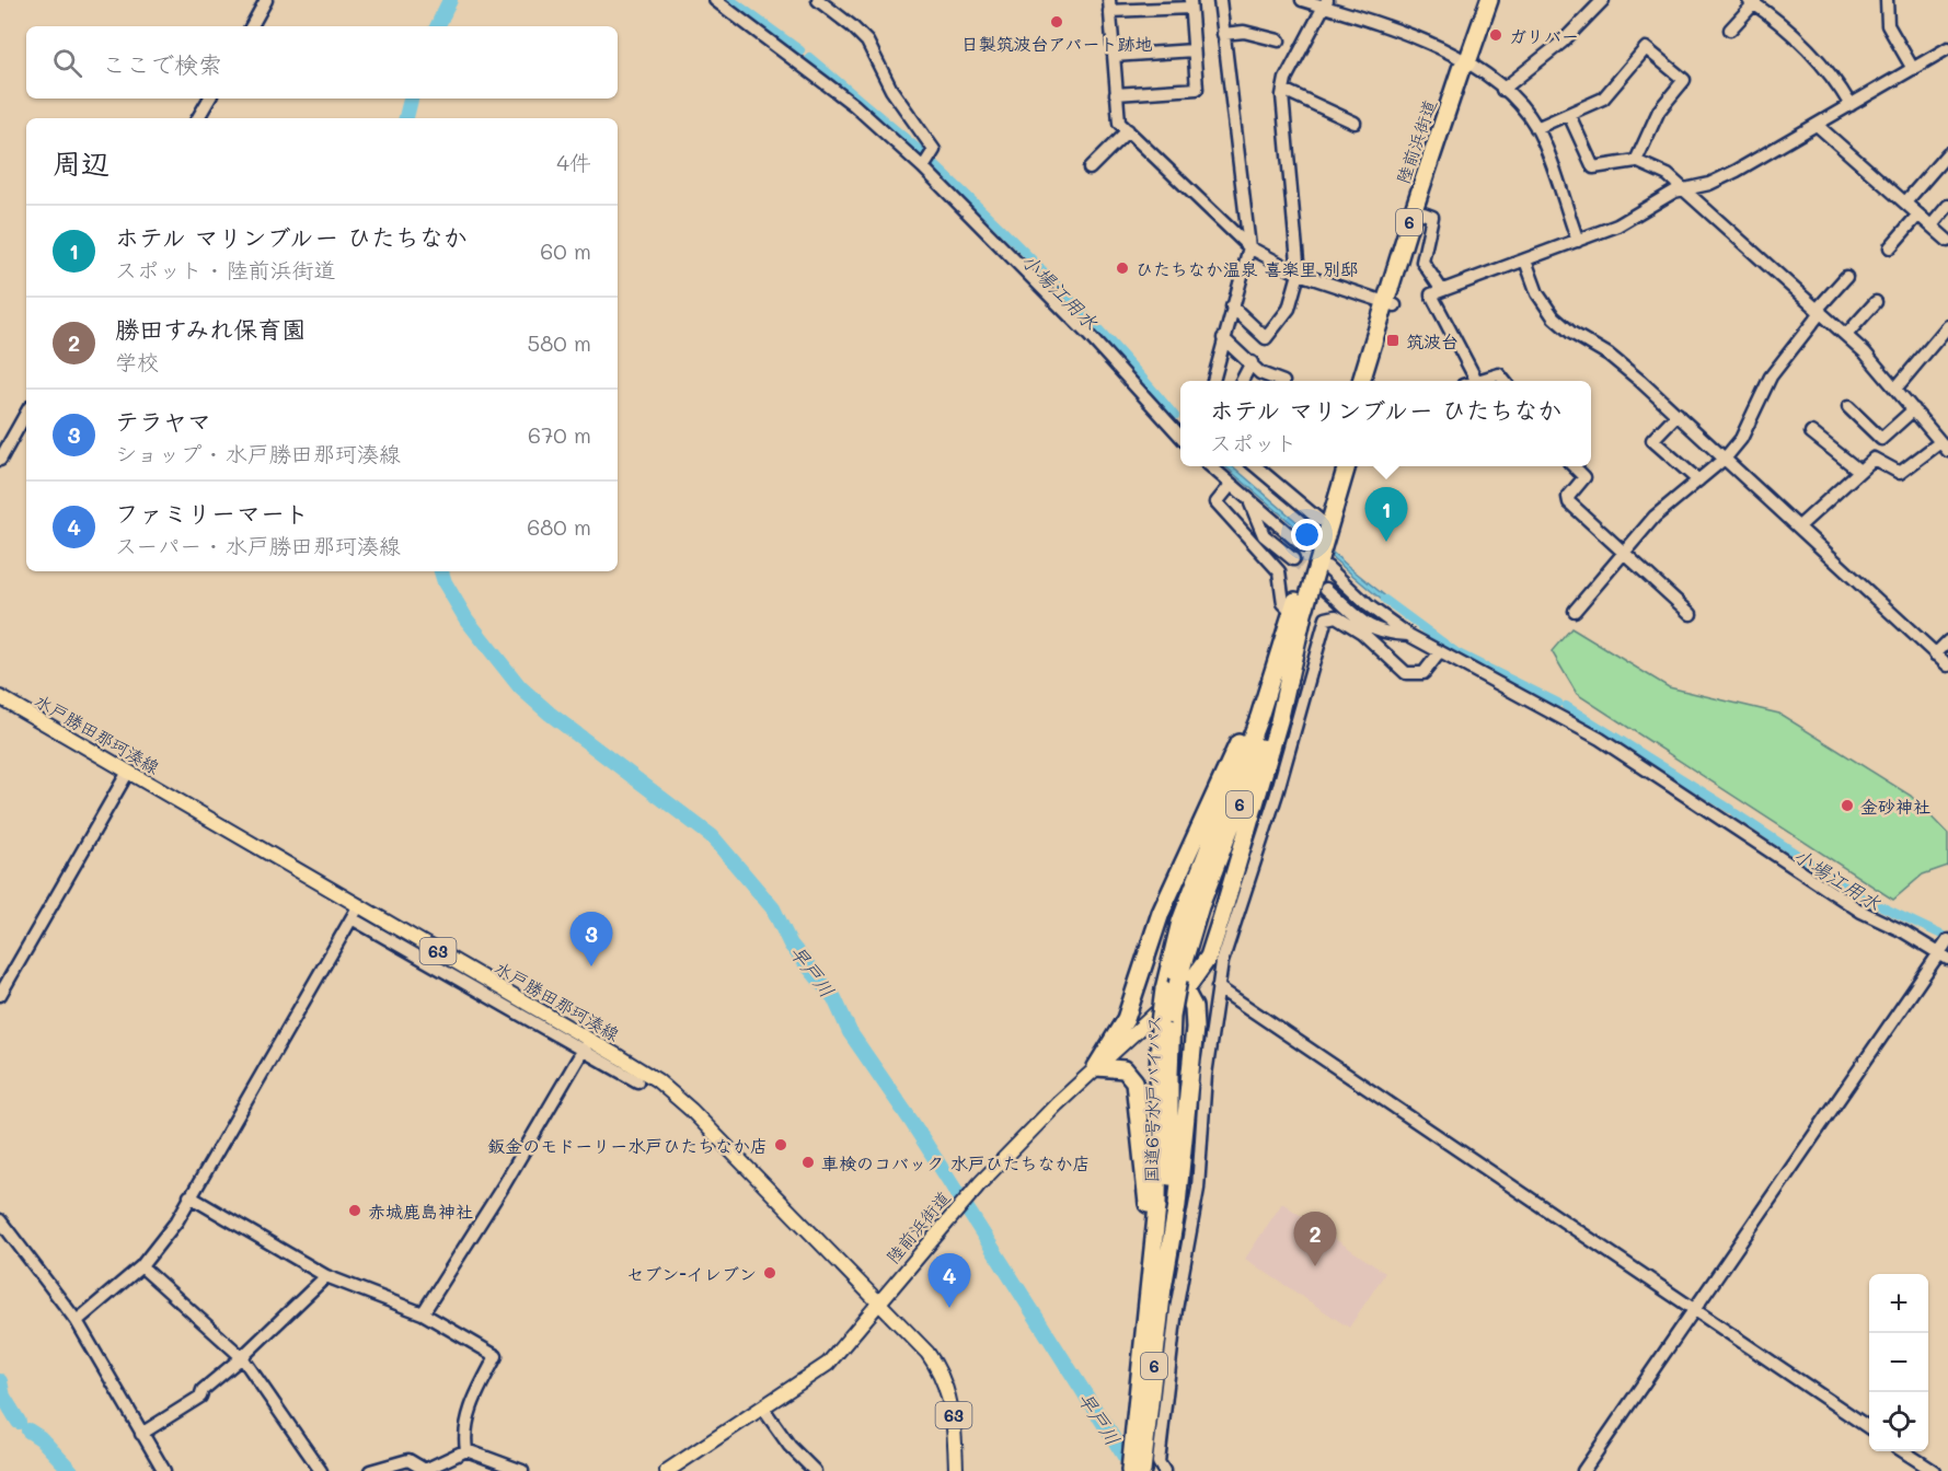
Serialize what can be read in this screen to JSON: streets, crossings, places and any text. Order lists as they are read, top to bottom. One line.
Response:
{"streets":{"highway":["陸前浜街道","6","国道6号水戸バイパス"],"main road":["水戸勝田那珂湊線","63"]},"crossings":[["陸前浜街道","水戸勝田那珂湊線"],["陸前浜街道","国道6号水戸バイパス"],["6","国道6号水戸バイパス"]],"water":["小場江用水","早戸川"],"places":{"other":["日製筑波台アパート跡地","ガリバー","ひたちなか温泉 喜楽里 別邸","金砂神社","鈑金のモドーリー水戸ひたちなか店","車検のコバック 水戸ひたちなか店","赤城鹿島神社","セブン-イレブン"],"transit":["筑波台"]},"page":{"search":"ここで検索","heading":["周辺","4件"],"list":[{"mark":"1","name":"ホテル マリンブルー ひたちなか","note":"スポット · 陸前浜街道","value":"60 m"},{"mark":"2","name":"勝田すみれ保育園","note":"学校","value":"580 m"},{"mark":"3","name":"テラヤマ","note":"ショップ · 水戸勝田那珂湊線","value":"670 m"},{"mark":"4","name":"ファミリーマート","note":"スーパー · 水戸勝田那珂湊線","value":"680 m"}],"popup":["ホテル マリンブルー ひたちなか","スポット"],"pins":["1","3","2","4"],"map_buttons":["+","−"]}}
